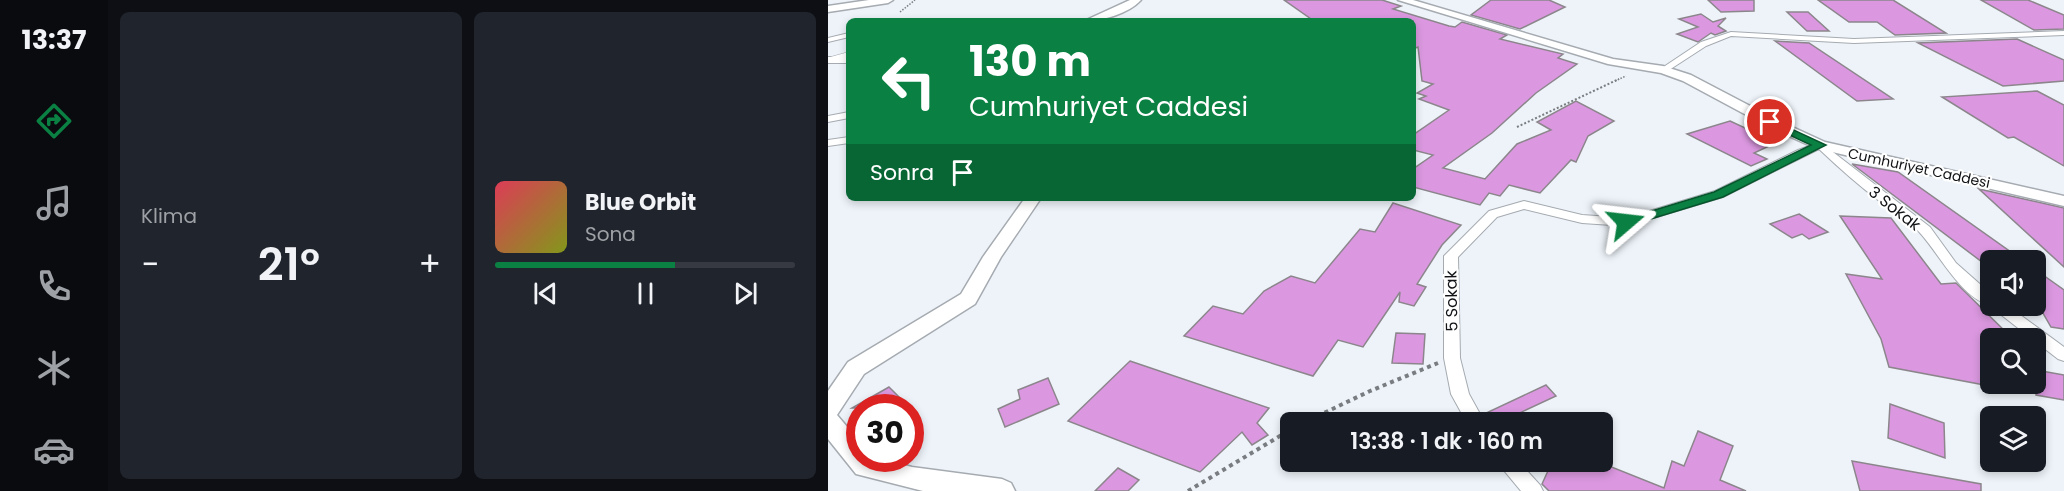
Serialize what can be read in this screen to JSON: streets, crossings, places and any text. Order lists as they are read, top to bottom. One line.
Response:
{"streets":{"street":["Cumhuriyet Caddesi","3 Sokak","5 Sokak"]},"crossings":[["Cumhuriyet Caddesi","3 Sokak"],["Cumhuriyet Caddesi","5 Sokak"],["3 Sokak","5 Sokak"]],"page":{"tabs":"13:37","tile":"Klima","turn":["130 m","Cumhuriyet Caddesi"],"then":"Sonra","song":["Blue Orbit","Sona"],"heat":["−","21°","+"],"limit":"30","trip":"13:38 · 1 dk · 160 m"}}
